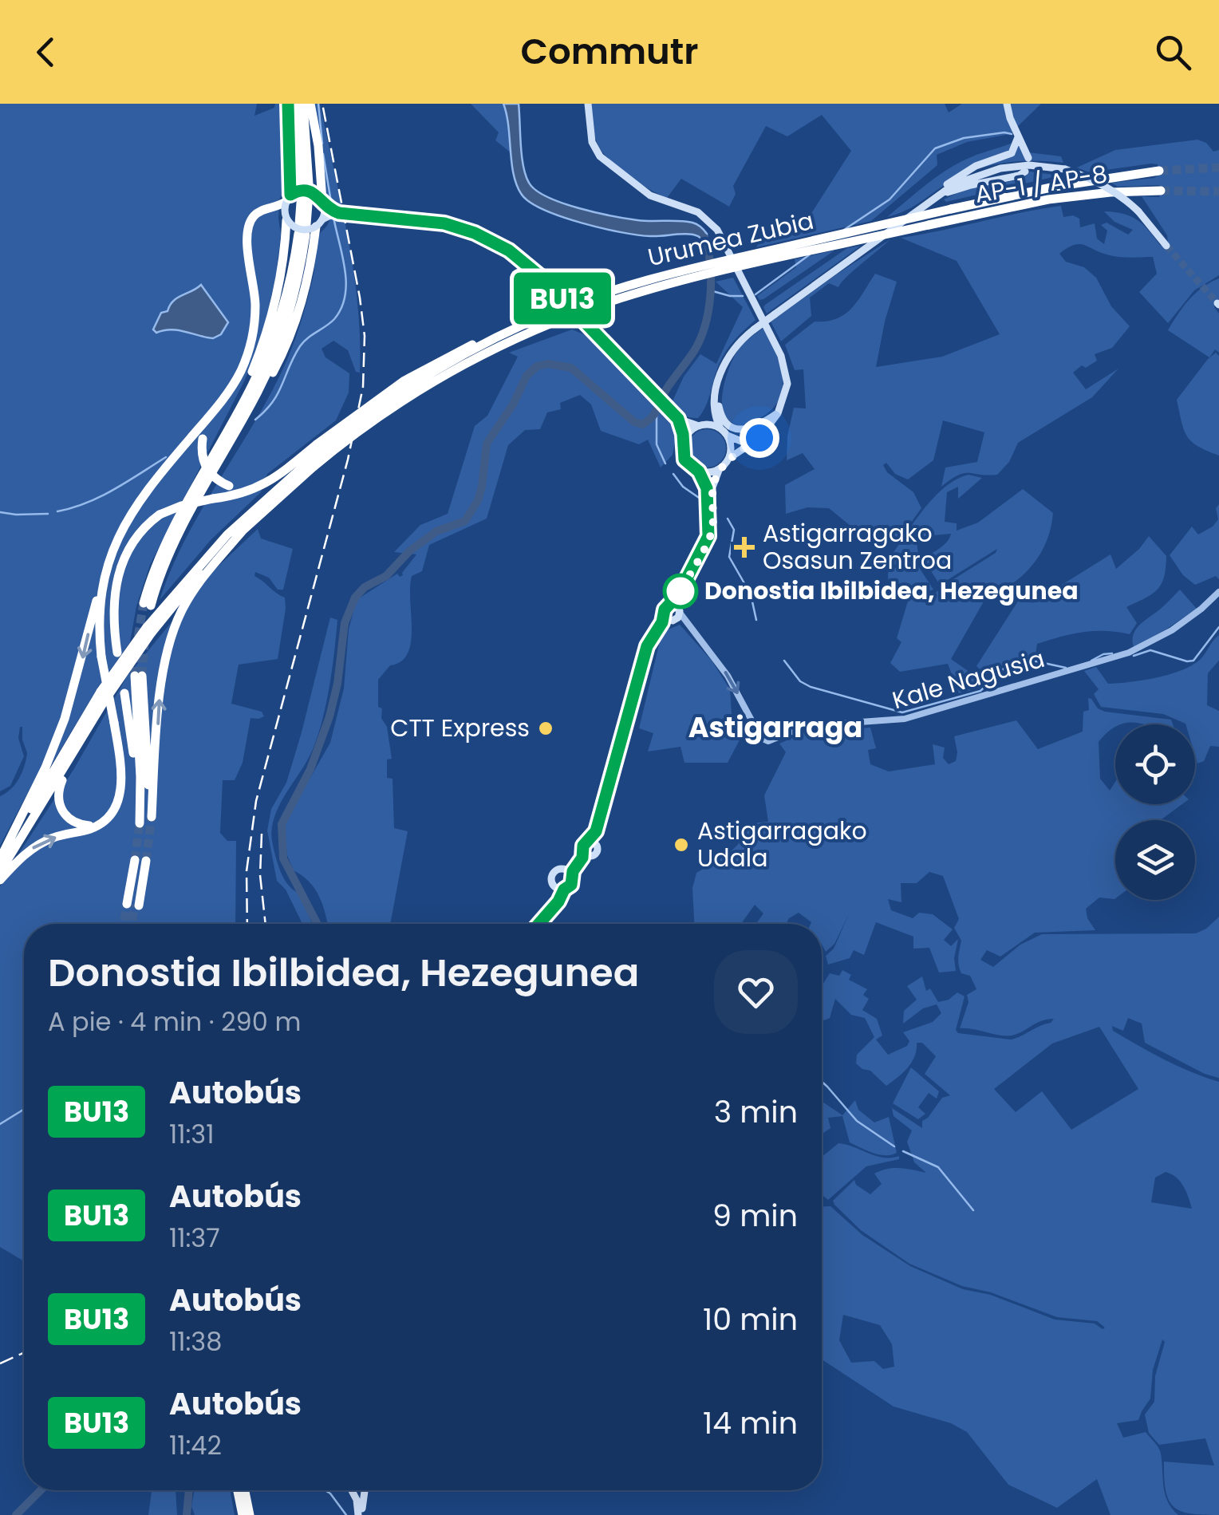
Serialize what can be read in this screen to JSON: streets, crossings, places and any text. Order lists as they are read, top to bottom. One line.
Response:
{"streets":{"highway":["AP-1 / AP-8","Urumea Zubia"],"street":["Kale Nagusia"]},"crossings":[["AP-1 / AP-8","Urumea Zubia"]],"one_way":["Kale Nagusia"],"districts":["Astigarraga"],"places":{"health":["Astigarragako Osasun Zentroa"],"other":["Donostia Ibilbidea, Hezegunea","CTT Express","Astigarragako Udala"]},"lines":["bus line BU13"],"page":{"header":"Commutr","on_map":"BU13","heading":["Donostia Ibilbidea, Hezegunea","A pie · 4 min · 290 m"],"list":[{"mark":"BU13","name":"Autobús","note":"11:31","value":"3 min"},{"mark":"BU13","name":"Autobús","note":"11:37","value":"9 min"},{"mark":"BU13","name":"Autobús","note":"11:38","value":"10 min"},{"mark":"BU13","name":"Autobús","note":"11:42","value":"14 min"}]}}
